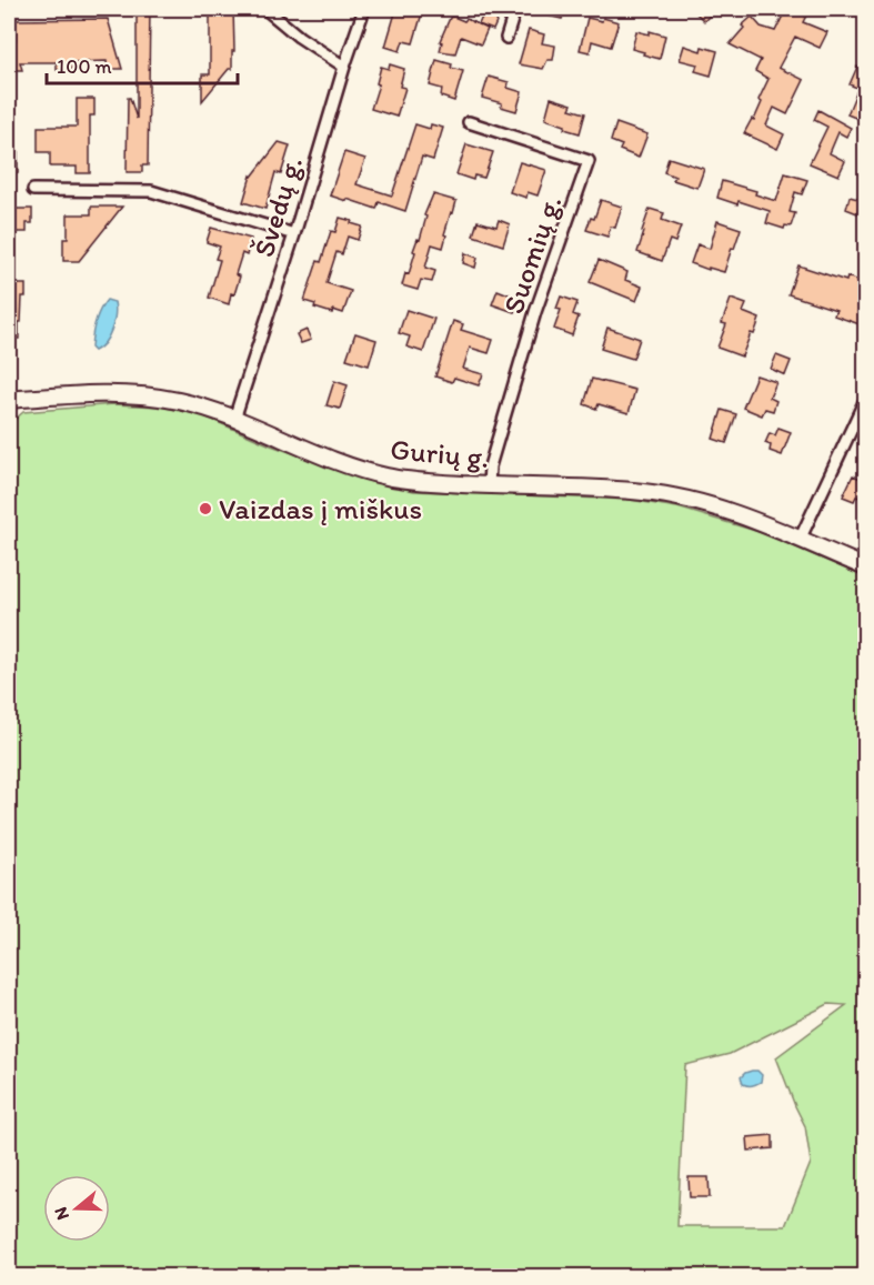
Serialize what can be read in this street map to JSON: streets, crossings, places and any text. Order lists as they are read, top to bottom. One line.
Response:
{"streets":{"street":["Švedų g.","Suomių g.","Gurių g."]},"crossings":[["Švedų g.","Gurių g."],["Suomių g.","Gurių g."]],"places":["Vaizdas į miškus"],"scale_bar":"100 m","north":"left"}
